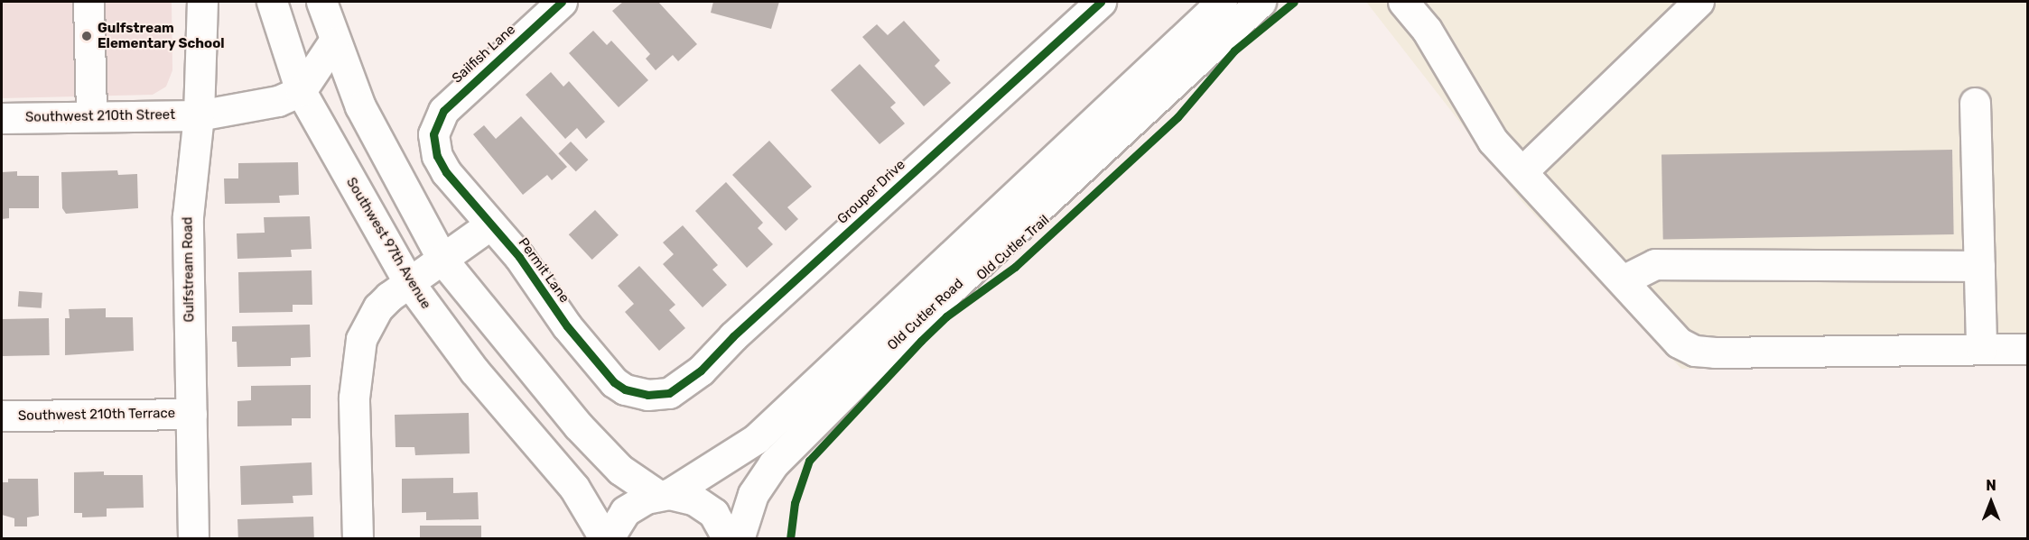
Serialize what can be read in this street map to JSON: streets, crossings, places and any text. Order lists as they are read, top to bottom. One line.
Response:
{"streets":{"street":["Sailfish Lane","Southwest 210th Street","Grouper Drive","Southwest 97th Avenue","Gulfstream Road","Permit Lane","Old Cutler Road","Southwest 210th Terrace"],"cycle path":["Old Cutler Trail"]},"crossings":[["Sailfish Lane","Permit Lane"],["Southwest 210th Street","Southwest 97th Avenue"],["Southwest 210th Street","Gulfstream Road"],["Grouper Drive","Permit Lane"],["Southwest 97th Avenue","Old Cutler Road"],["Gulfstream Road","Southwest 210th Terrace"]],"places":["Gulfstream Elementary School"],"north":"top"}
